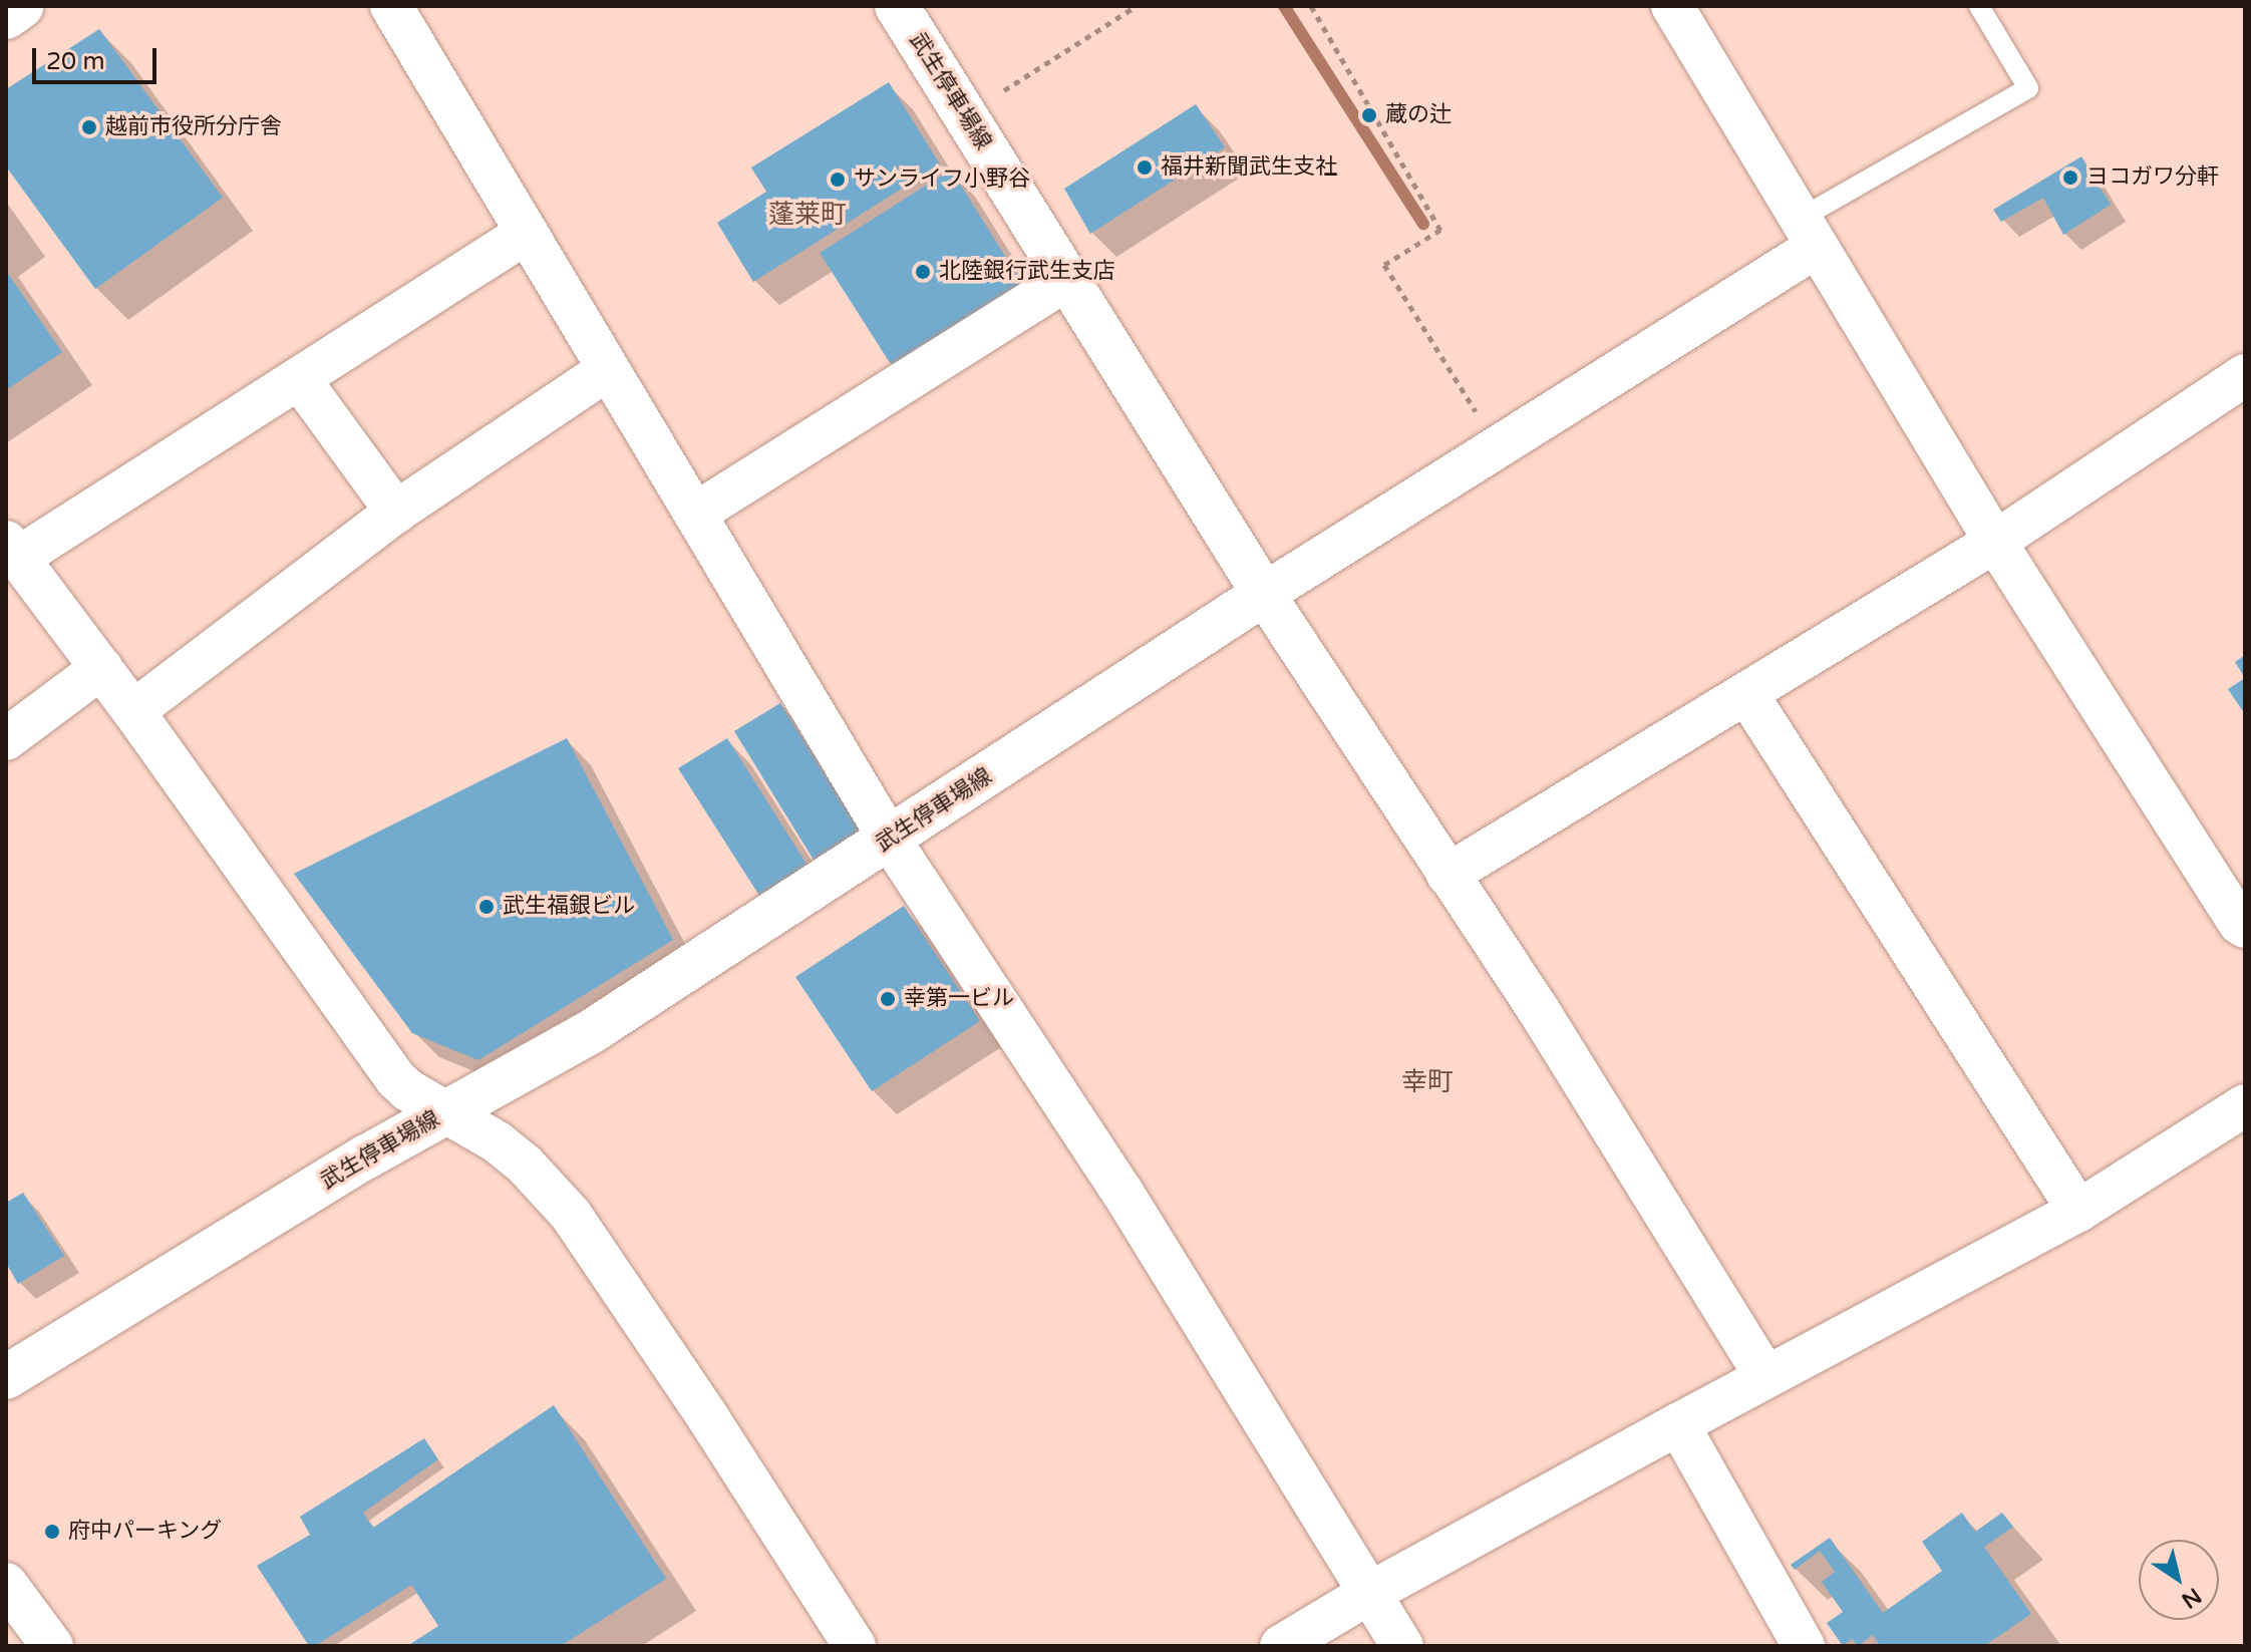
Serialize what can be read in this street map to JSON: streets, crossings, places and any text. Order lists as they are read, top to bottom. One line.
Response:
{"streets":{"main road":["武生停車場線"]},"districts":["蓬莱町","幸町"],"places":["蔵の辻","越前市役所分庁舎","福井新聞武生支社","ヨコガワ分軒","サンライフ小野谷","北陸銀行武生支店","武生福銀ビル","幸第一ビル","府中パーキング"],"scale_bar":"20 m","north":"bottom right"}
